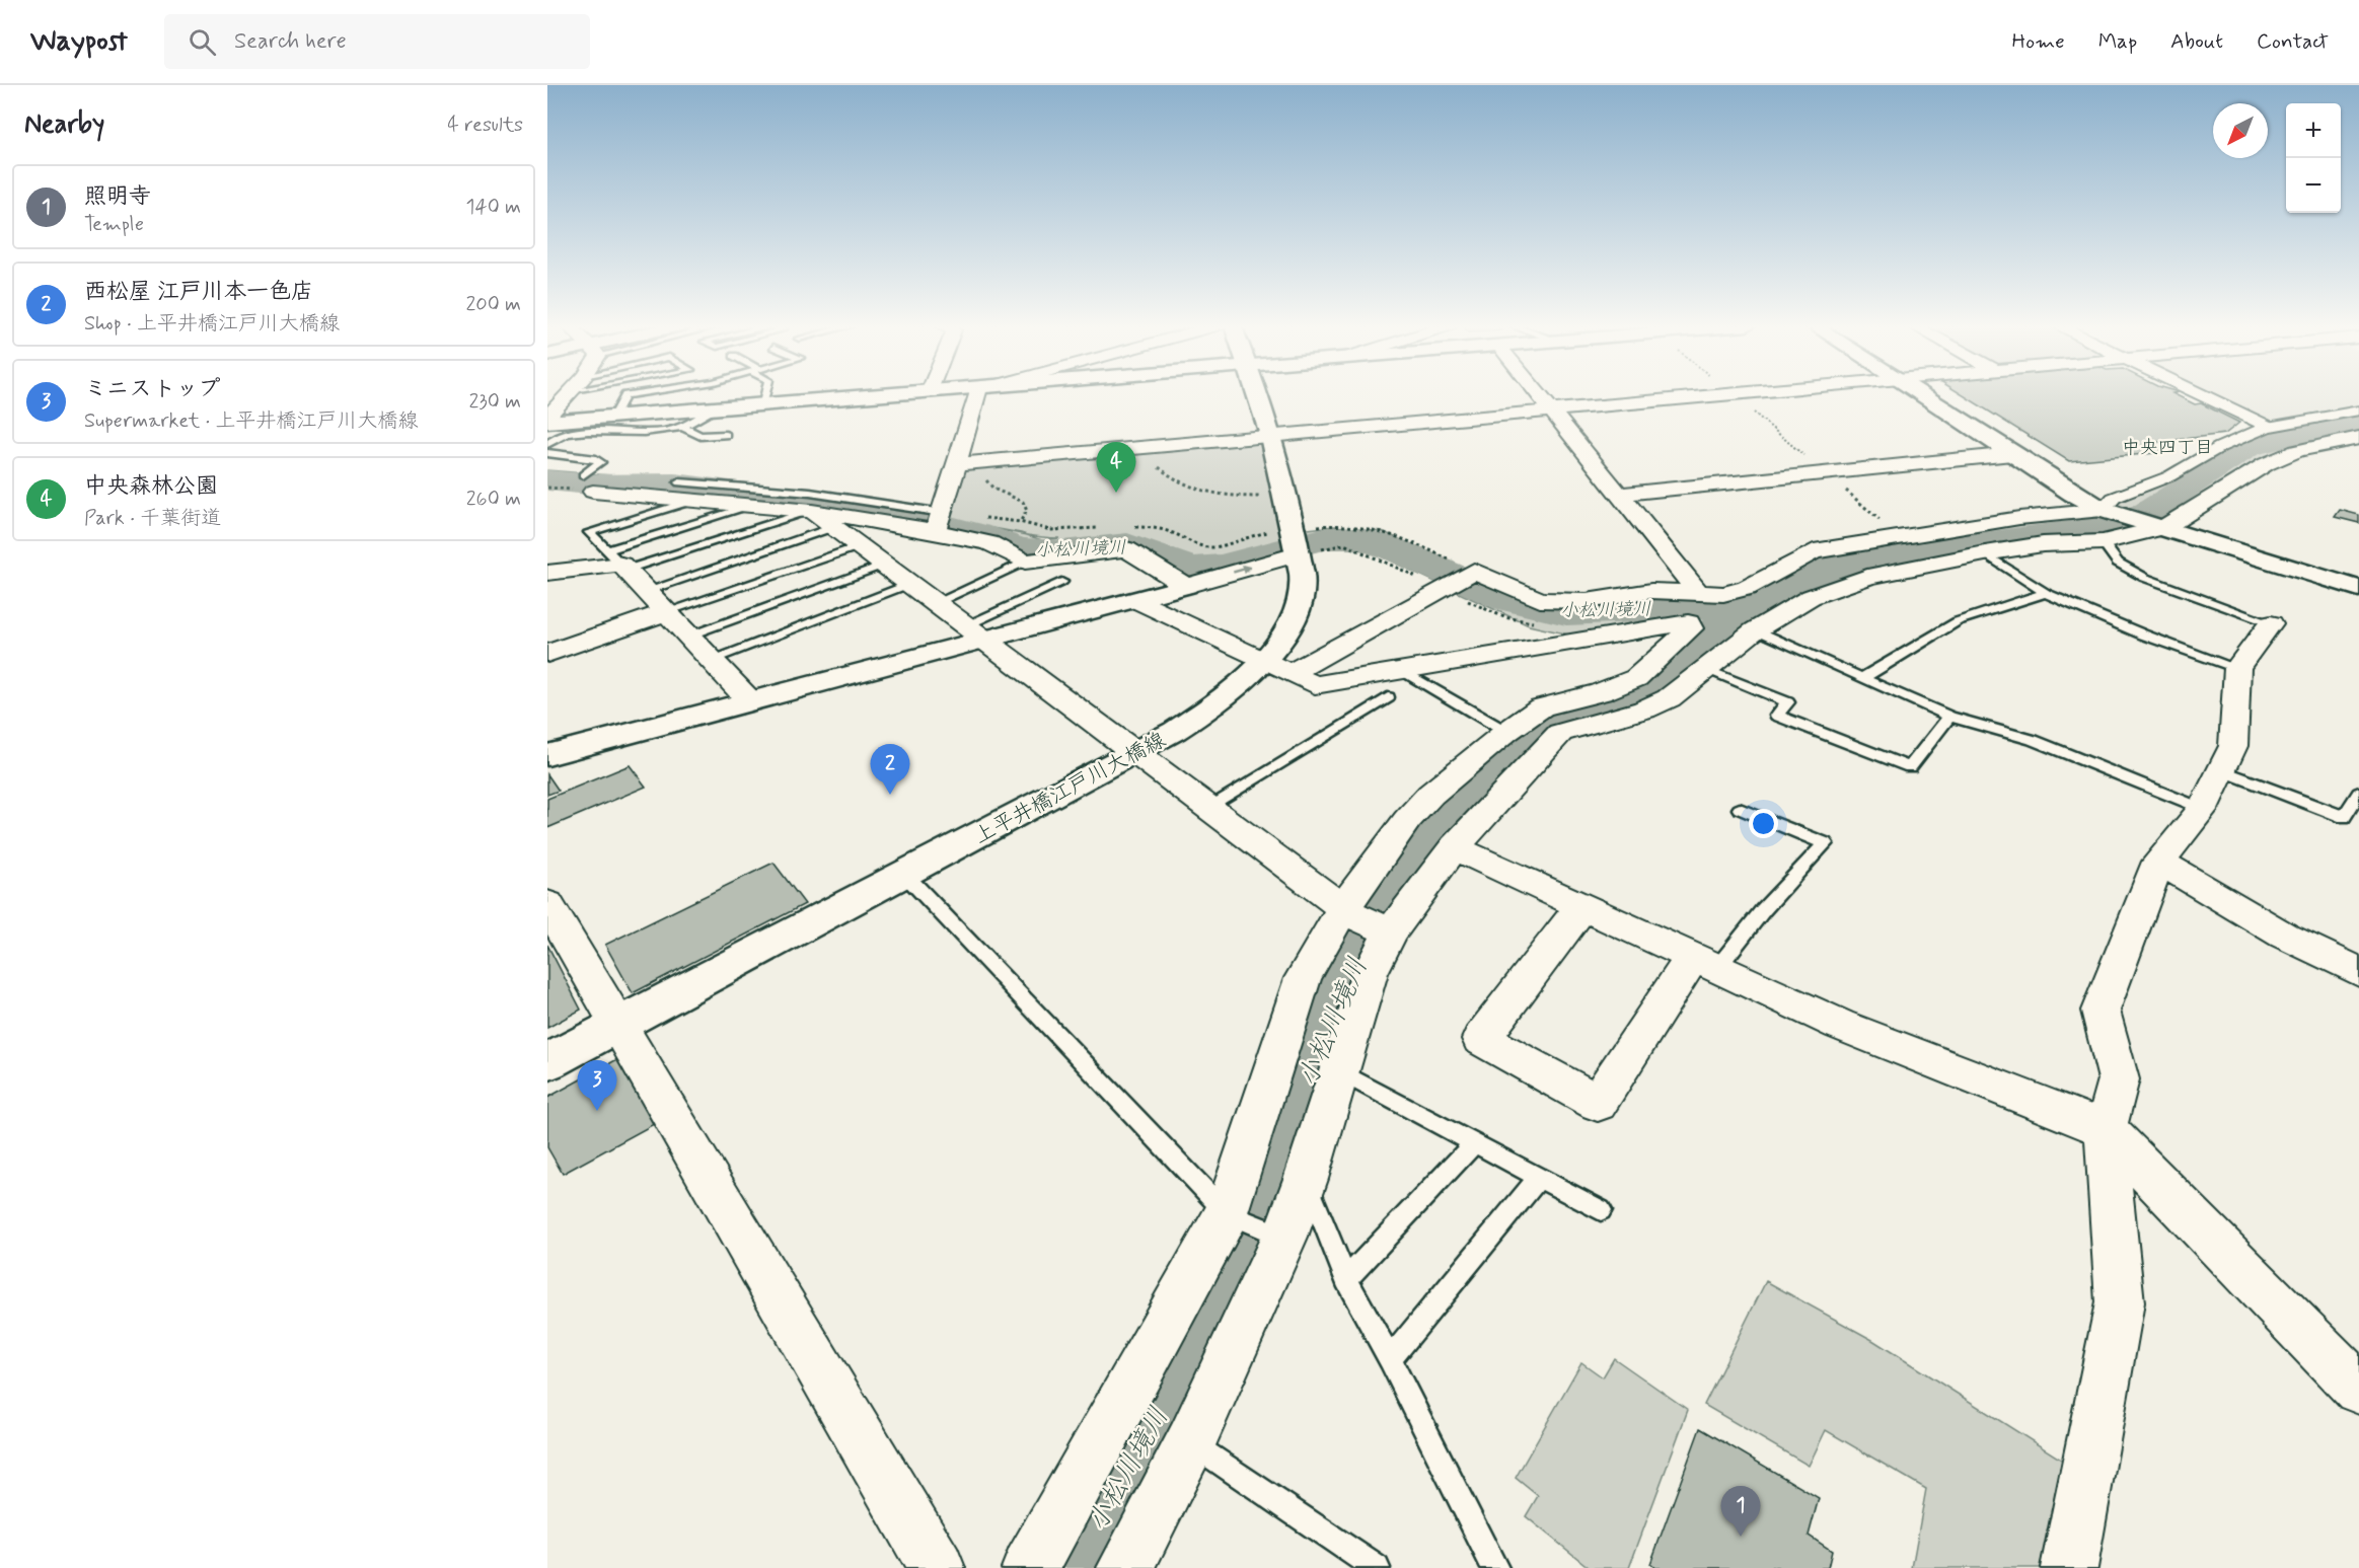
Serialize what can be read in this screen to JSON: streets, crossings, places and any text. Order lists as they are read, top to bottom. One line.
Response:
{"streets":{"main road":["上平井橋江戸川大橋線"]},"districts":["中央四丁目"],"water":["小松川境川"],"north":"bottom left","page":{"header":"Waypost","search":"Search here","nav":["Home","Map","About","Contact"],"heading":["Nearby","4 results"],"map_buttons":["+","−"],"list":[{"mark":"1","name":"照明寺","note":"Temple","value":"140 m"},{"mark":"2","name":"西松屋 江戸川本一色店","note":"Shop · 上平井橋江戸川大橋線","value":"200 m"},{"mark":"3","name":"ミニストップ","note":"Supermarket · 上平井橋江戸川大橋線","value":"230 m"},{"mark":"4","name":"中央森林公園","note":"Park · 千葉街道","value":"260 m"}],"pins":["4","2","3","1"]}}
